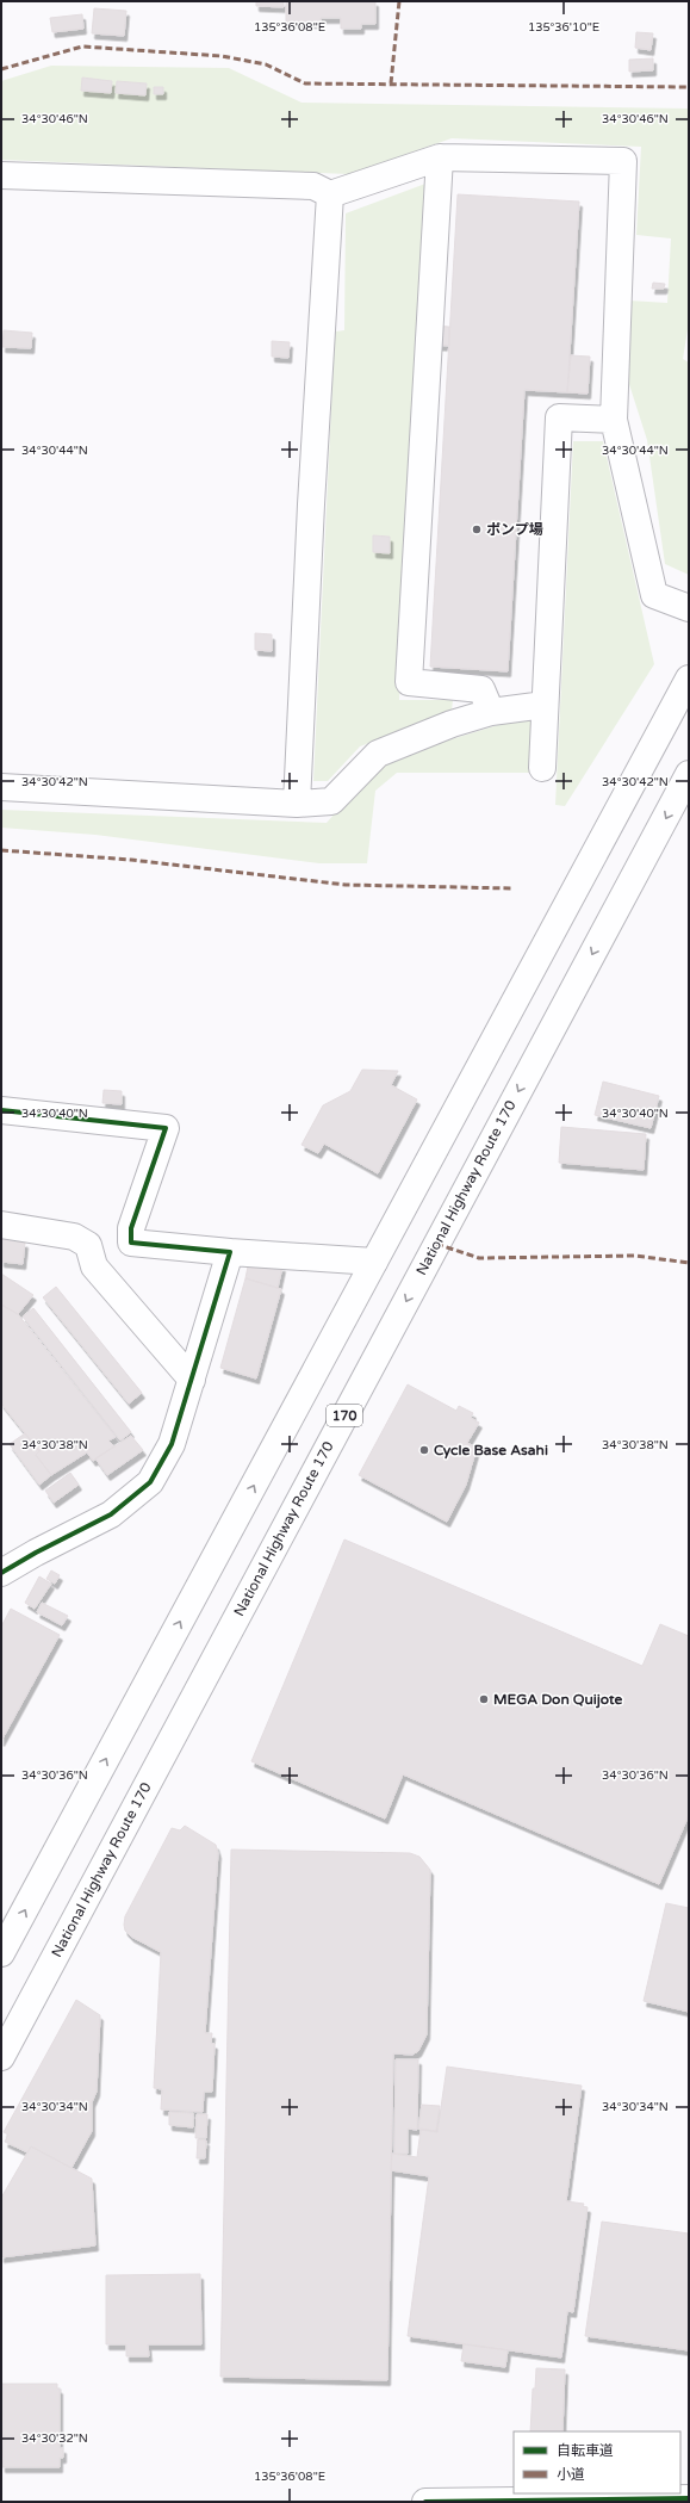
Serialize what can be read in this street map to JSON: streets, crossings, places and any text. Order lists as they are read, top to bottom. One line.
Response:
{"streets":{"main road":["National Highway Route 170","170"]},"places":["ポンプ場","Cycle Base Asahi","MEGA Don Quijote"],"legend":["自転車道","小道"],"coordinates":["135°36'08\"E","135°36'10\"E","34°30'46\"N","34°30'44\"N","34°30'42\"N","34°30'40\"N","34°30'38\"N","34°30'36\"N","34°30'34\"N","34°30'32\"N"]}
